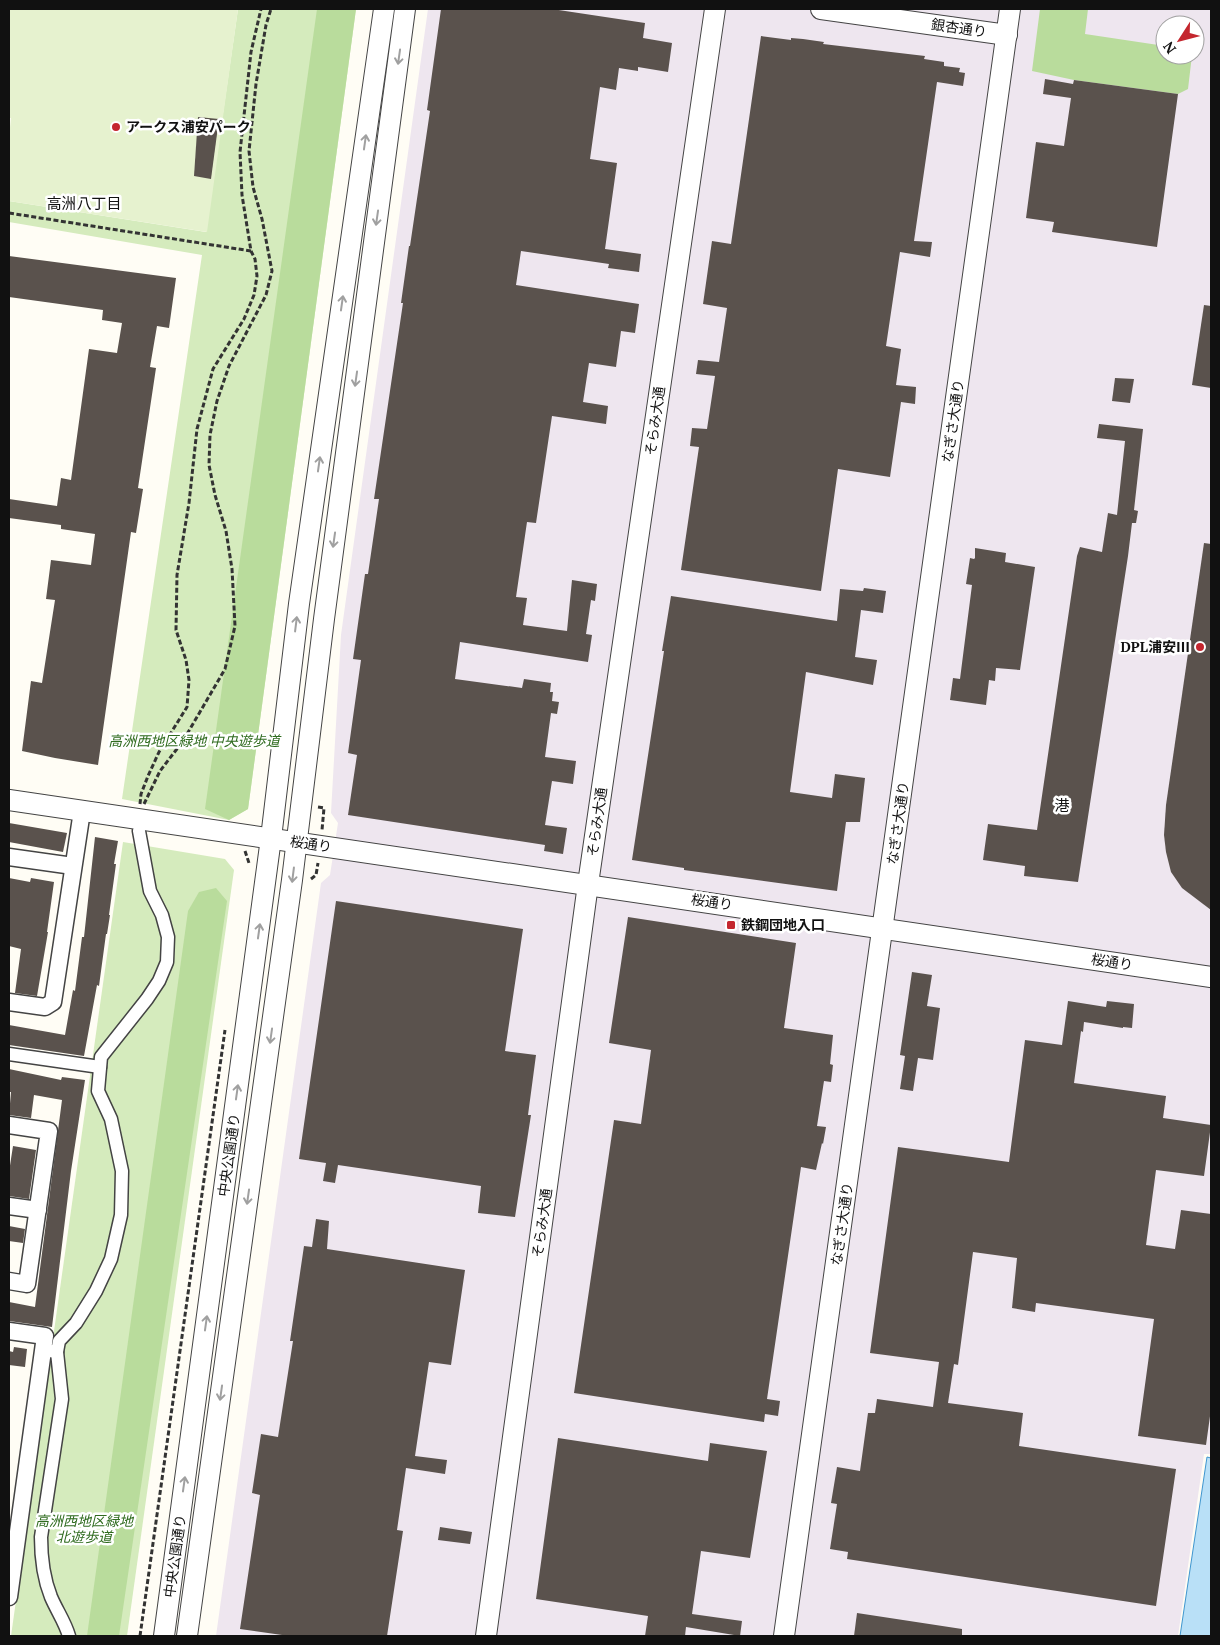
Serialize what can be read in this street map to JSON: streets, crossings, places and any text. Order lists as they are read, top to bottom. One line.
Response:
{"streets":{"street":["銀杏通り","そらみ大通","なぎさ大通り","桜通り","中央公園通り"]},"crossings":[["銀杏通り","なぎさ大通り"],["そらみ大通","桜通り"],["なぎさ大通り","桜通り"],["桜通り","中央公園通り"]],"districts":["高洲八丁目","港"],"parks":["高洲西地区緑地 中央遊歩道","高洲西地区緑地 北遊歩道"],"places":{"other":["アークス浦安パーク","DPL浦安Ⅲ"],"transit":["鉄鋼団地入口"]},"north":"bottom left"}
